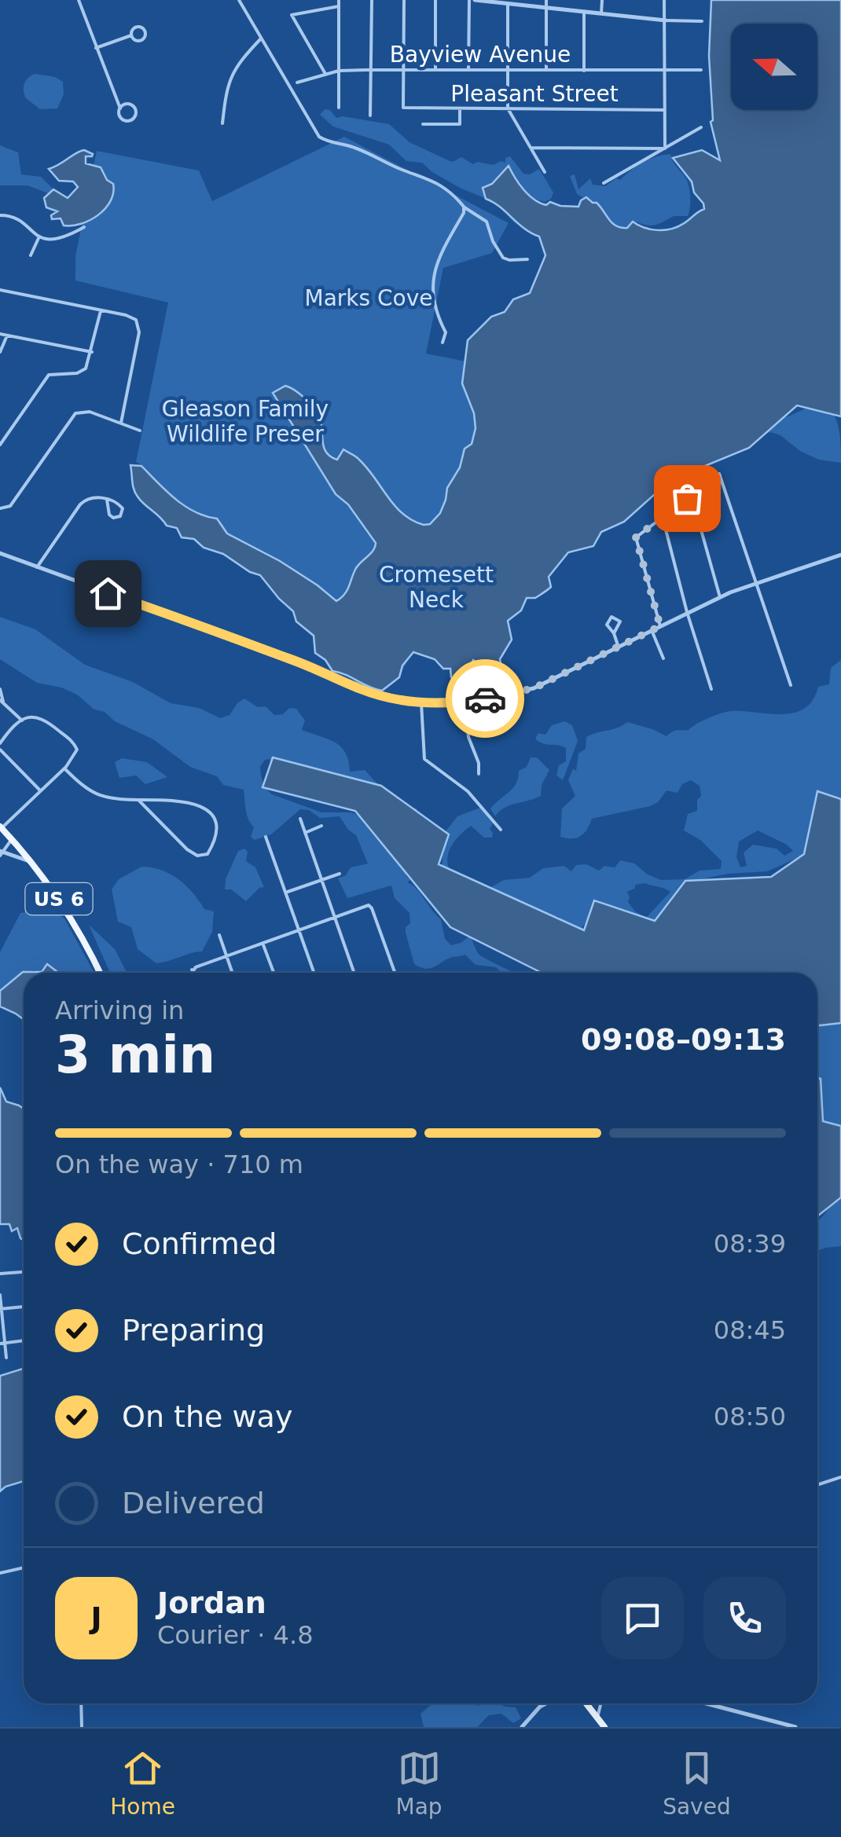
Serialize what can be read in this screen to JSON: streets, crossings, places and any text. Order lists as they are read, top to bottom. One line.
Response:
{"streets":{"main road":["US 6"],"street":["Bayview Avenue","Pleasant Street"]},"crossings":[["Bayview Avenue","Pleasant Street"]],"parks":["Marks Cove","Gleason Family Wildlife Preser","Cromesett Neck"],"north":"left","page":{"heading":["3 min","Arriving in","09:08–09:13"],"panel":["Jordan","Courier · 4.8"],"bar":"On the way · 710 m","list":[["Confirmed","08:39"],["Preparing","08:45"],["On the way","08:50"],"Delivered"],"round":"J","tabs":["Home","Map","Saved"]}}
